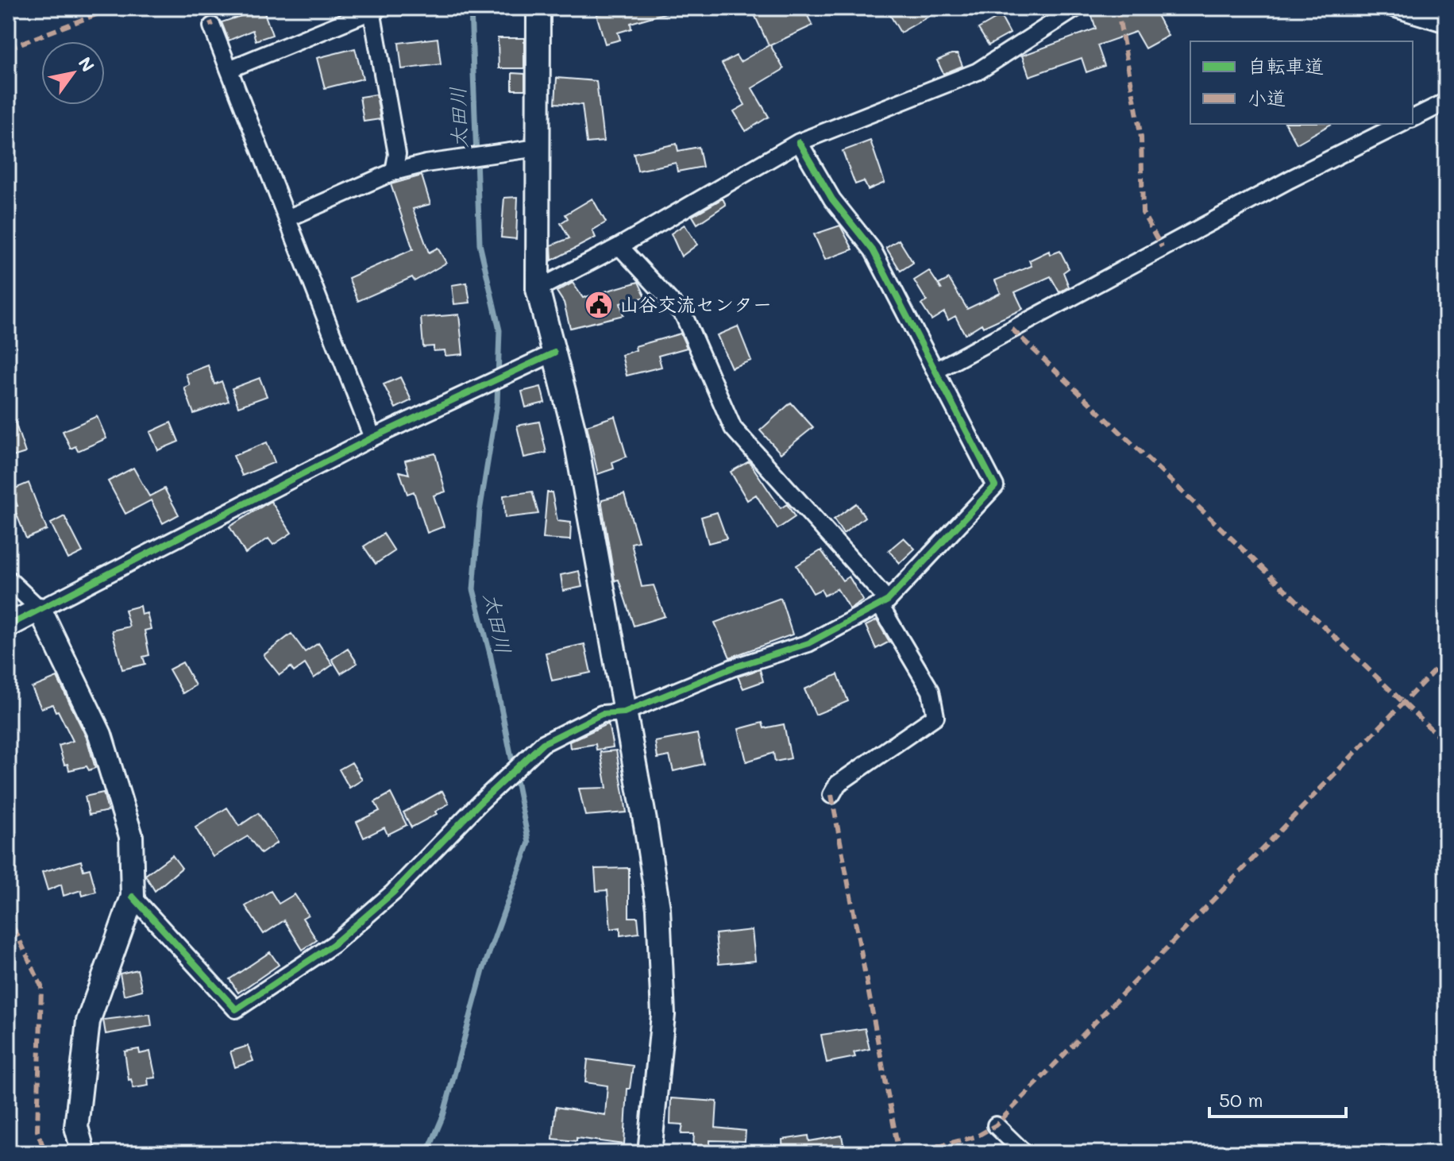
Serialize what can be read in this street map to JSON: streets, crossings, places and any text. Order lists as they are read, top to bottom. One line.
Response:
{"water":["太田川"],"places":{"public building":["山谷交流センター"]},"legend":["自転車道","小道"],"scale_bar":"50 m","north":"top right"}
